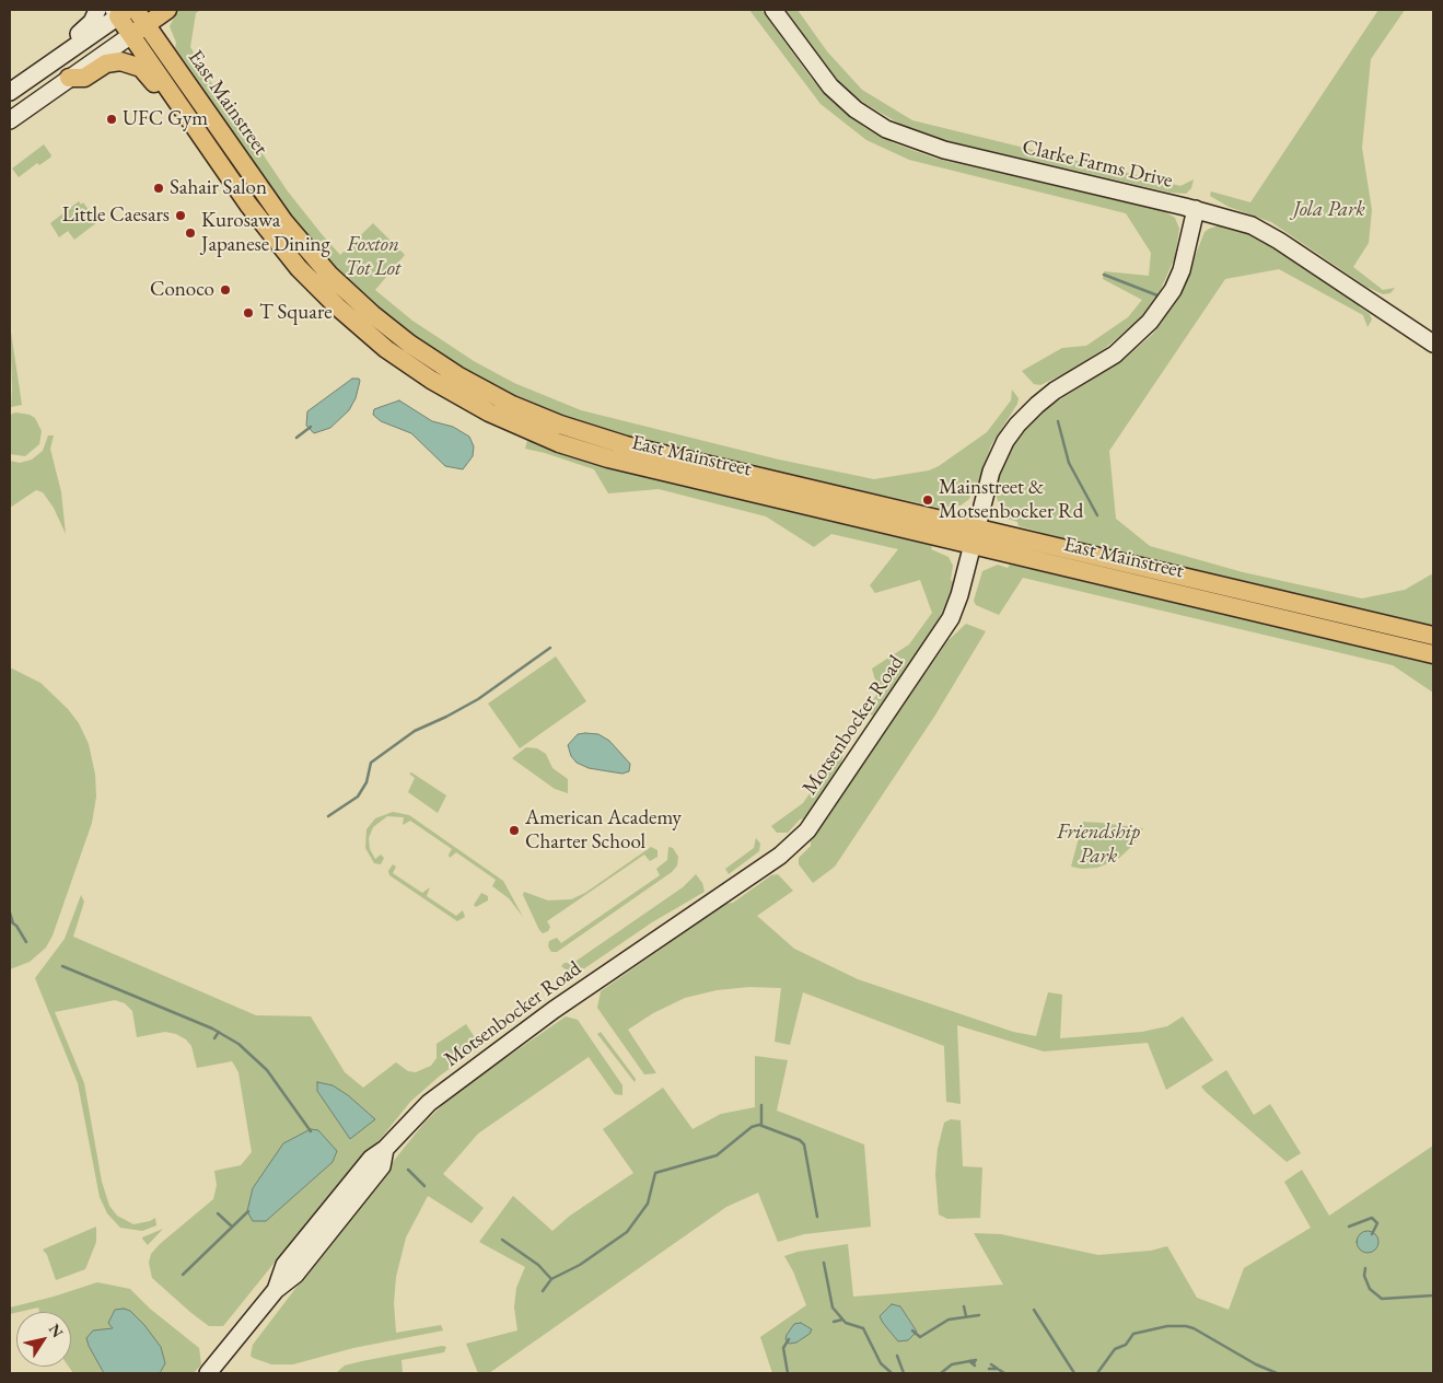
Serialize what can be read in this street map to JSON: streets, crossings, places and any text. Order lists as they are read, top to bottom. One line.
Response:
{"streets":{"main road":["East Mainstreet","Clarke Farms Drive","Motsenbocker Road"]},"crossings":[["East Mainstreet","Motsenbocker Road"],["Clarke Farms Drive","Motsenbocker Road"]],"parks":["Jola Park","Foxton Tot Lot","Friendship Park"],"places":["UFC Gym","Sahair Salon","Little Caesars","Kurosawa Japanese Dining","Conoco","T Square","Mainstreet & Motsenbocker Rd","American Academy Charter School"],"north":"top right"}
